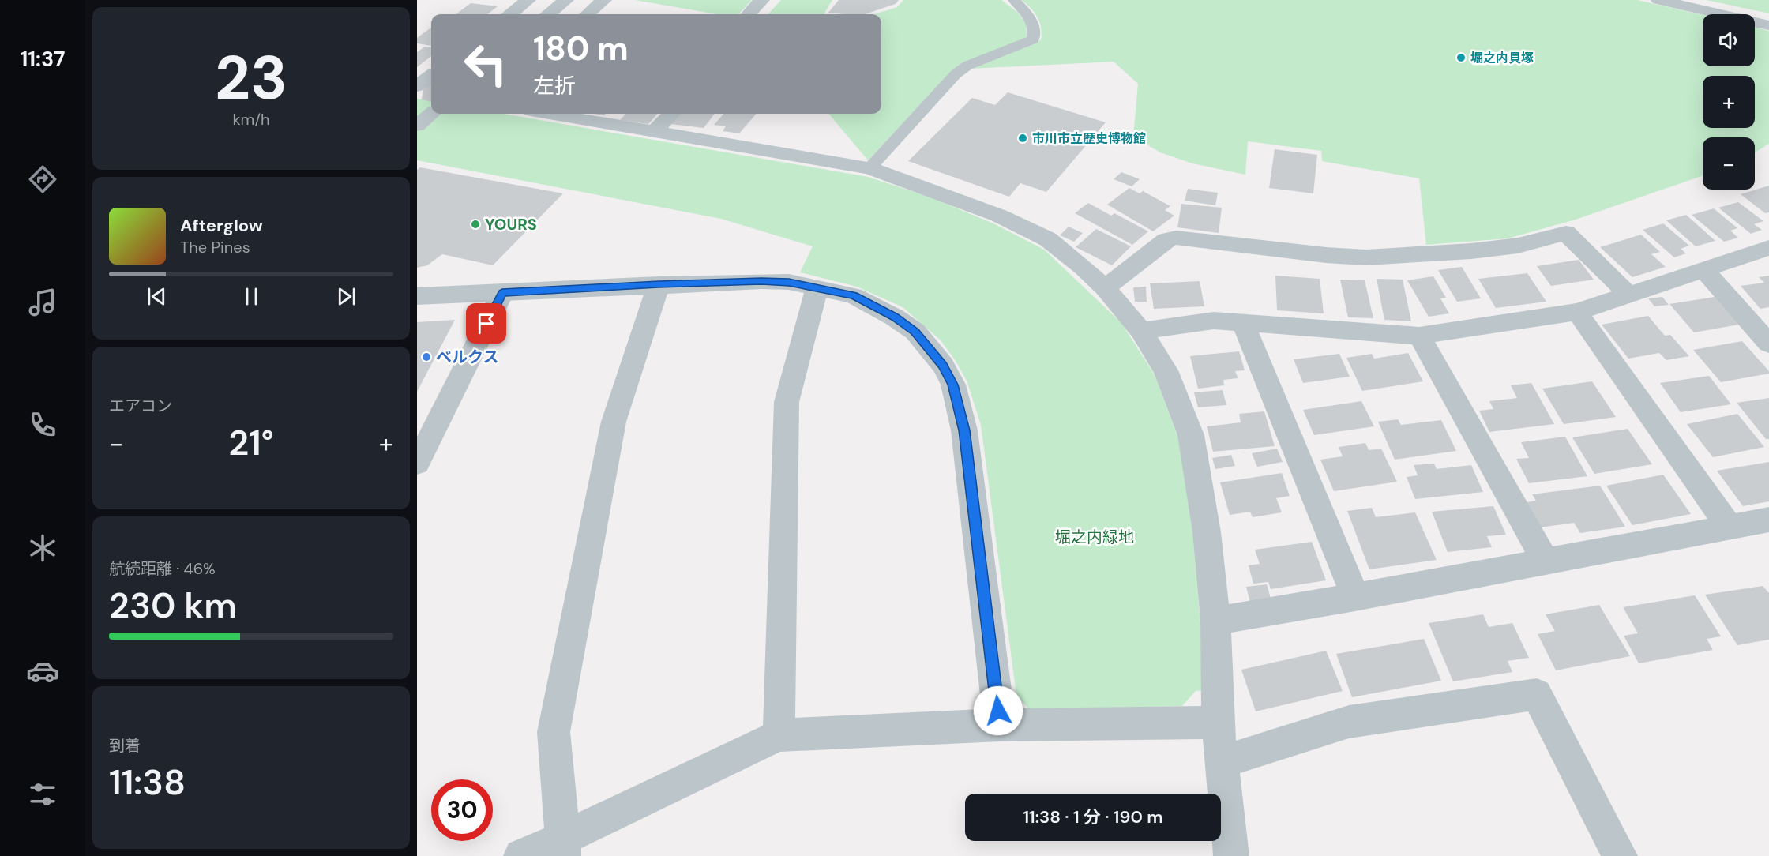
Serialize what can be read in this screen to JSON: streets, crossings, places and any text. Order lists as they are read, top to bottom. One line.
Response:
{"parks":["堀之内緑地"],"places":["堀之内貝塚","市川市立歴史博物館","YOURS","ベルクス"],"page":{"tabs":"11:37","tile":[["23","km/h"],"エアコン",["航続距離 · 46%","230 km"],["到着","11:38"]],"map_buttons":["+","−"],"turn":["180 m","左折"],"song":["Afterglow","The Pines"],"heat":["−","21°","+"],"limit":"30","trip":"11:38 · 1 分 · 190 m"}}
